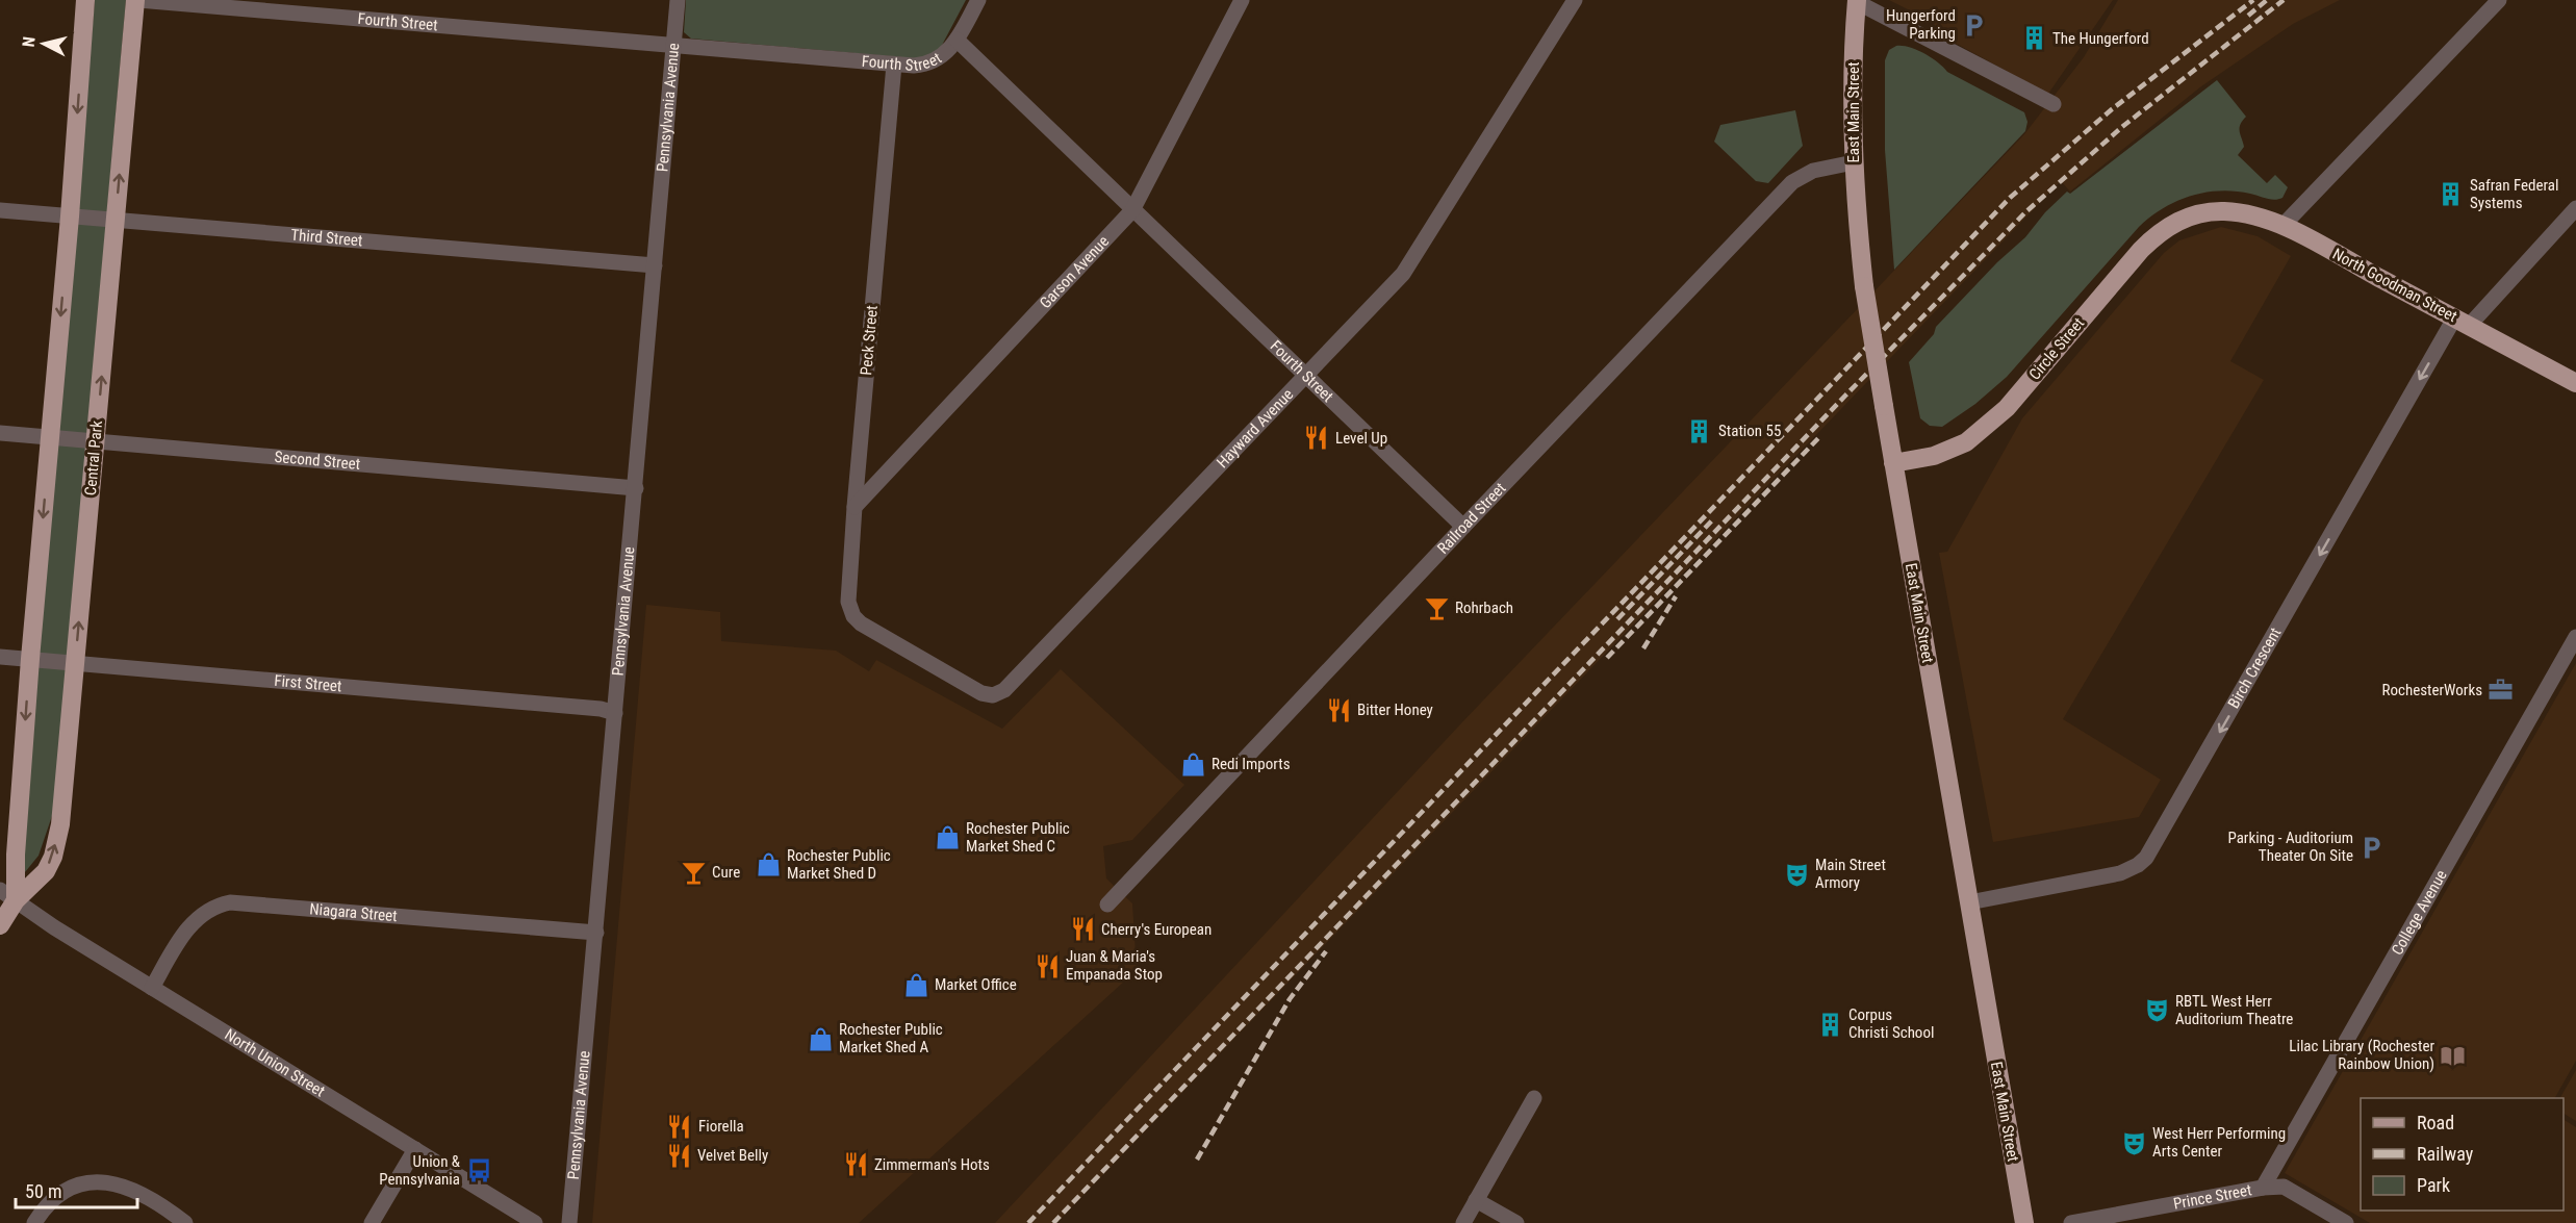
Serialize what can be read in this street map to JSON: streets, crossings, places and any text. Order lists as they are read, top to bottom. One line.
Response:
{"streets":{"main road":["East Main Street","North Goodman Street","Circle Street","Central Park"],"street":["Fourth Street","Pennsylvania Avenue","Third Street","Garson Avenue","Peck Street","Hayward Avenue","Second Street","Railroad Street","Birch Crescent","First Street","Niagara Street","College Avenue","North Union Street","Prince Street"]},"crossings":[["Fourth Street","Pennsylvania Avenue"],["Fourth Street","Garson Avenue"],["Fourth Street","Peck Street"],["Fourth Street","Hayward Avenue"],["Fourth Street","Central Park"],["Fourth Street","Railroad Street"],["Pennsylvania Avenue","Third Street"],["Pennsylvania Avenue","Second Street"],["Pennsylvania Avenue","First Street"],["Pennsylvania Avenue","Niagara Street"],["East Main Street","Circle Street"],["East Main Street","Railroad Street"],["East Main Street","Birch Crescent"],["Third Street","Central Park"],["Garson Avenue","Peck Street"],["North Goodman Street","Circle Street"],["North Goodman Street","Birch Crescent"],["Peck Street","Hayward Avenue"],["Central Park","Second Street"],["Central Park","First Street"],["Central Park","North Union Street"],["Niagara Street","North Union Street"],["College Avenue","Prince Street"]],"one_way":["Birch Crescent"],"places":{"parking":["Hungerford Parking","Parking - Auditorium Theater On Site"],"building":["The Hungerford","Safran Federal Systems","Station 55","Corpus Christi School"],"restaurant":["Level Up","Bitter Honey","Cherry's European","Juan & Maria's Empanada Stop","Fiorella","Velvet Belly","Zimmerman's Hots"],"bar":["Rohrbach","Cure"],"office":["RochesterWorks"],"shop":["Redi Imports","Rochester Public Market Shed C","Rochester Public Market Shed D","Market Office","Rochester Public Market Shed A"],"theatre":["Main Street Armory","RBTL West Herr Auditorium Theatre","West Herr Performing Arts Center"],"library":["Lilac Library (Rochester Rainbow Union)"],"bus stop":["Union & Pennsylvania"]},"legend":["Road","Railway","Park"],"scale_bar":"50 m","north":"left"}
